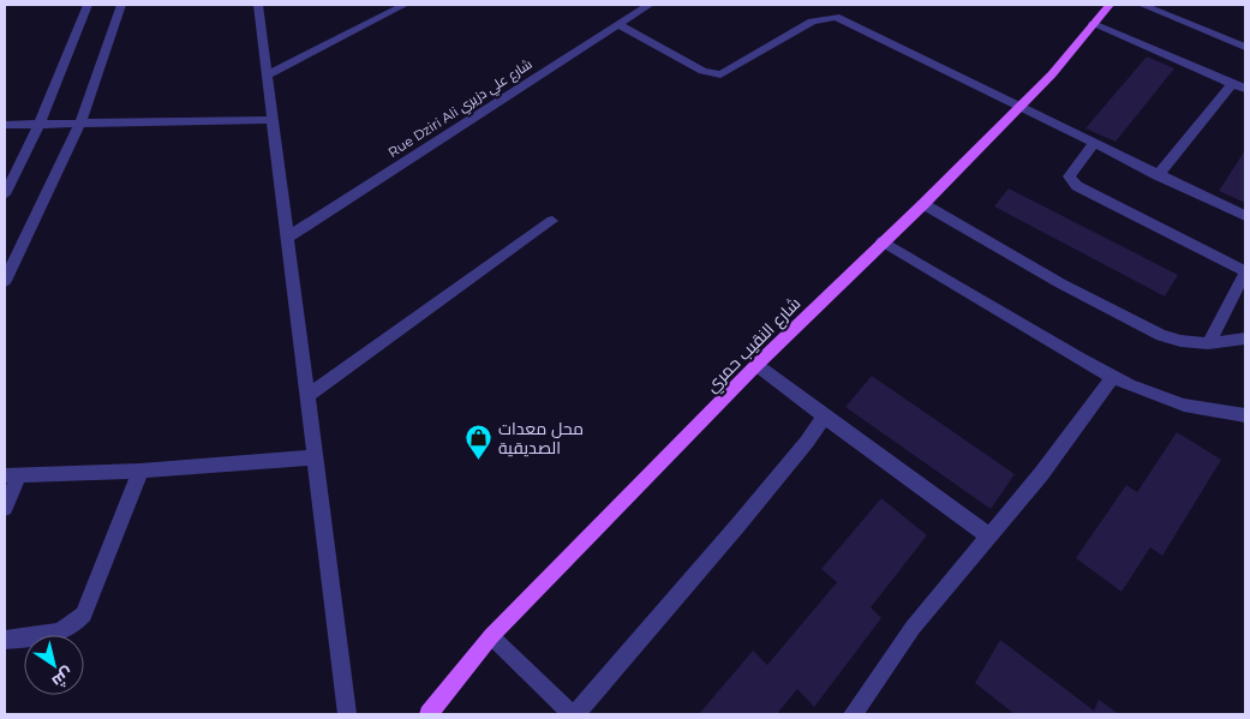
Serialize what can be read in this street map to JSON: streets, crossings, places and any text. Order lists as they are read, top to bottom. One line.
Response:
{"streets":{"main road":["شارع النقيب حمري"],"street":["Rue Dziri Ali شارع علي دزيري"]},"places":{"shop":["محل معدات الصديقية"]},"north":"bottom right"}
